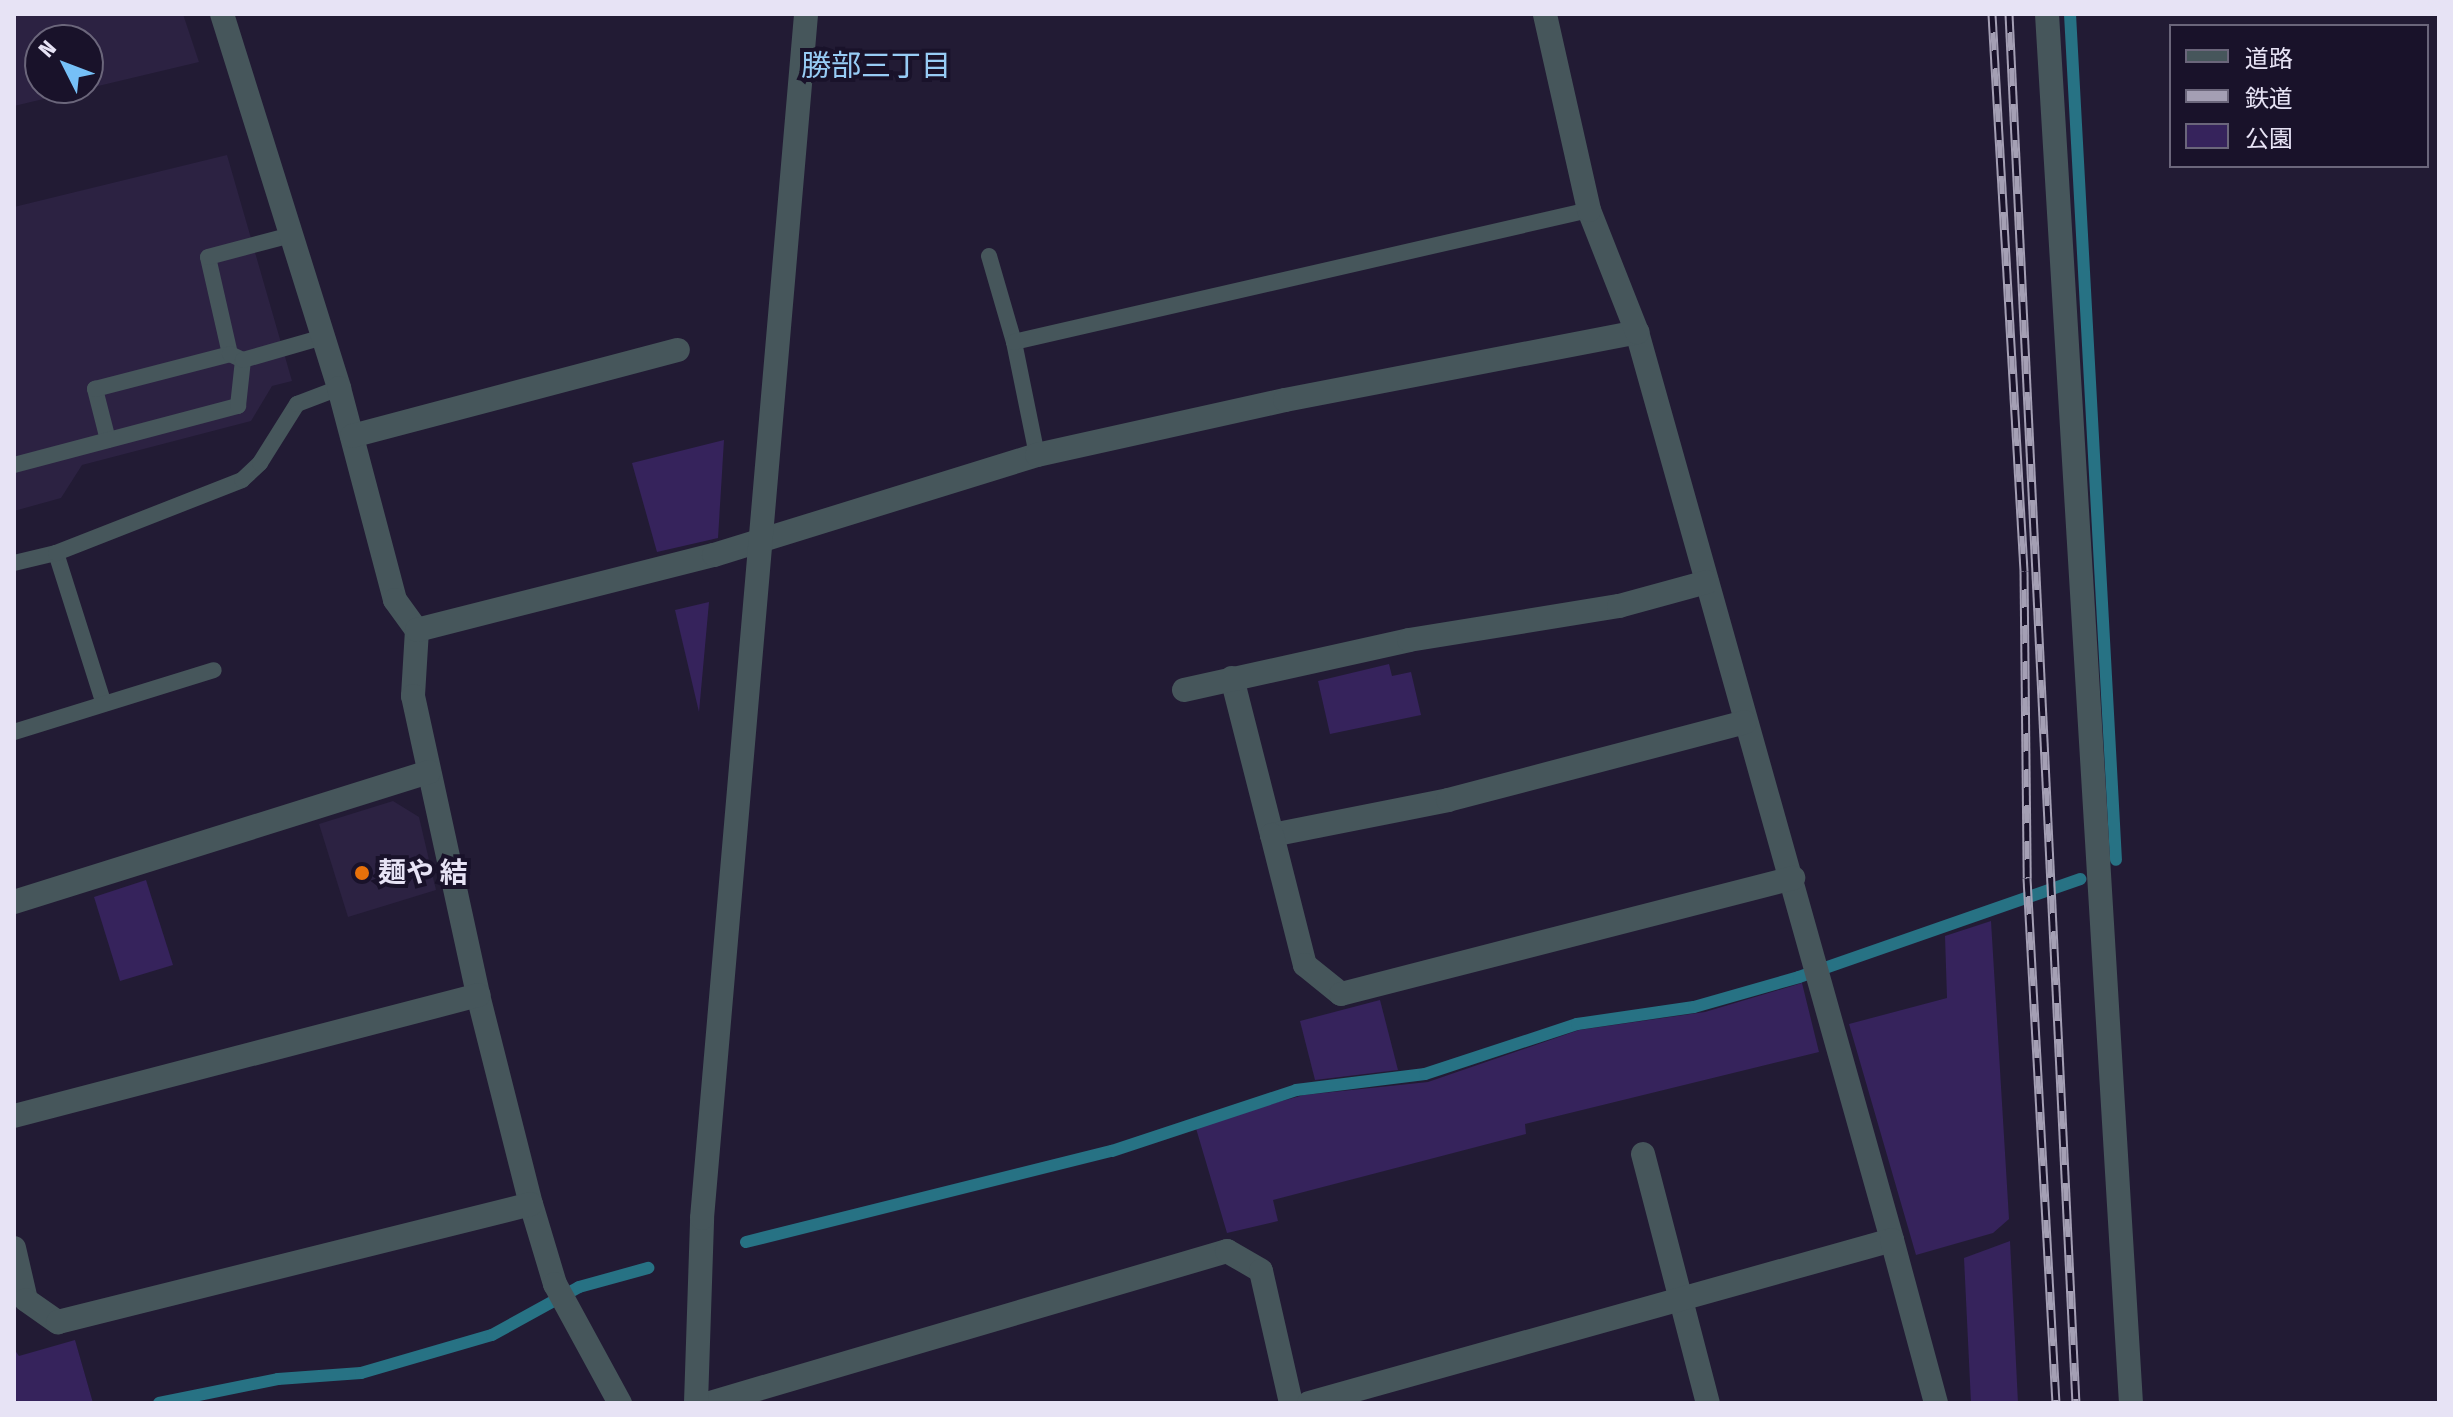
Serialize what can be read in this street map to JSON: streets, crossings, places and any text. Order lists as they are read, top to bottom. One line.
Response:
{"districts":["勝部三丁目"],"places":["麺や 結"],"legend":["道路","鉄道","公園"],"north":"top left"}
